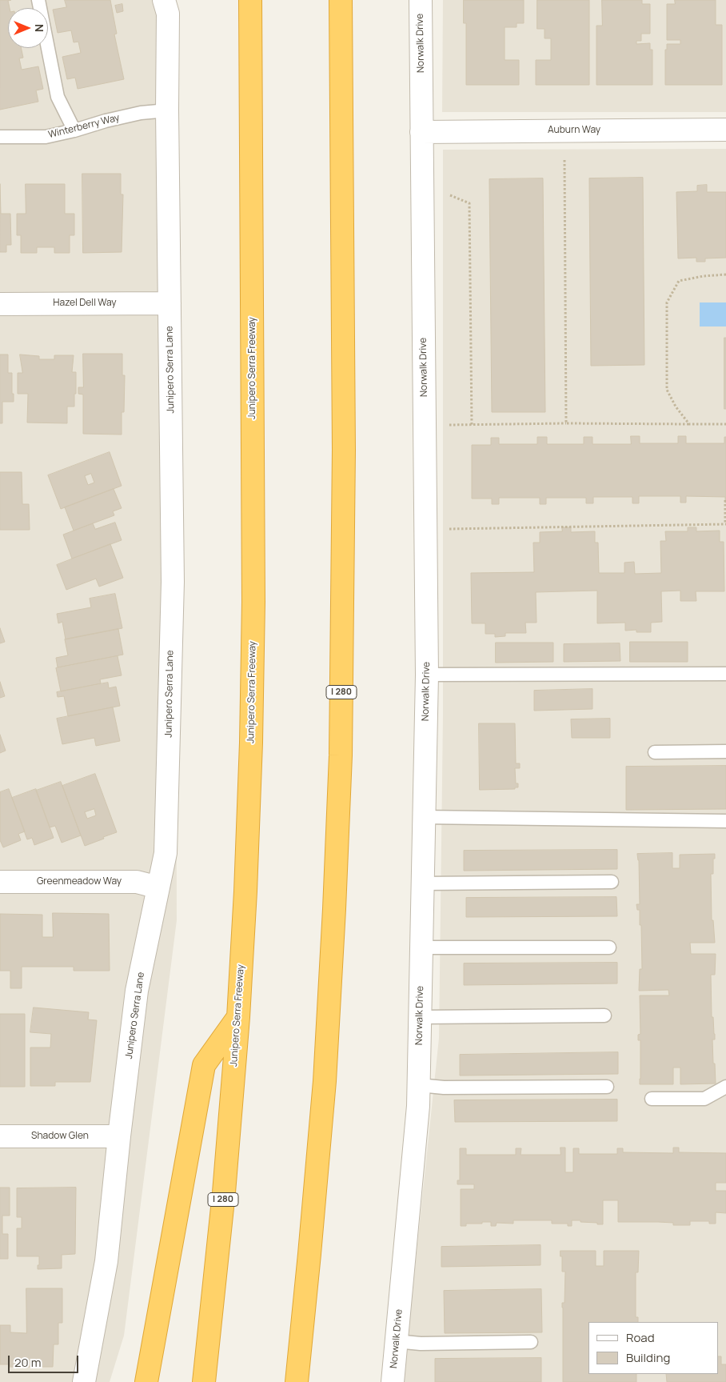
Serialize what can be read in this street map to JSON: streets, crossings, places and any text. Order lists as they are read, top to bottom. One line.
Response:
{"streets":{"highway":["Junipero Serra Freeway","I 280"],"street":["Norwalk Drive","Auburn Way","Hazel Dell Way","Junipero Serra Lane","Greenmeadow Way","Shadow Glen"],"lane":["Winterberry Way"]},"crossings":[["Norwalk Drive","Auburn Way"],["Winterberry Way","Junipero Serra Lane"],["Hazel Dell Way","Junipero Serra Lane"],["Junipero Serra Lane","Greenmeadow Way"],["Junipero Serra Lane","Shadow Glen"]],"legend":["Road","Building"],"scale_bar":"20 m","north":"right"}
